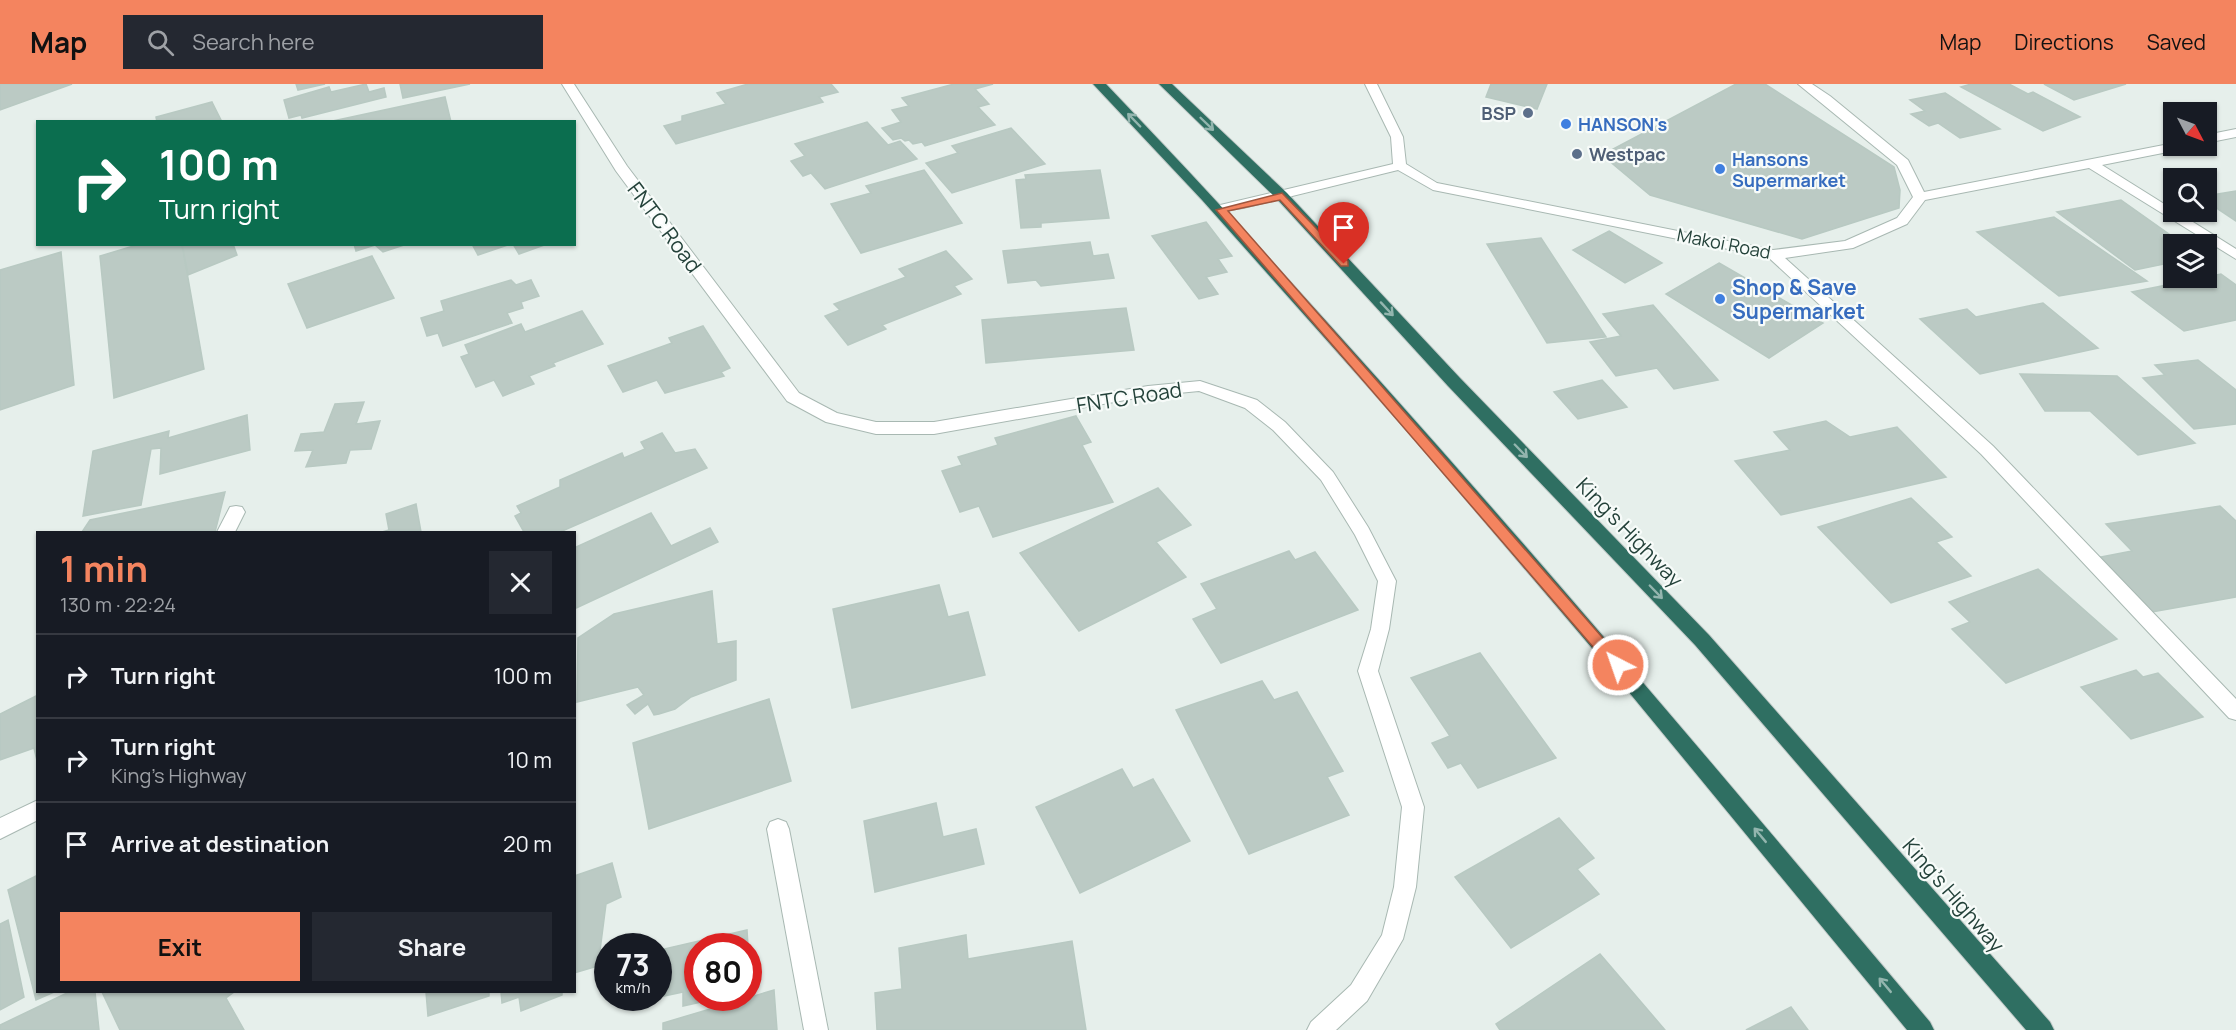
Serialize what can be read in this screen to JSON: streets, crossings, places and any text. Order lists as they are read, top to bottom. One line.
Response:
{"streets":{"highway":["King's Highway"],"street":["FNTC Road","Makoi Road"]},"places":["BSP","HANSON's","Westpac","Hansons Supermarket","Shop & Save Supermarket"],"north":"bottom right","page":{"header":"Map","search":"Search here","nav":["Map","Directions","Saved"],"turn":["100 m","Turn right"],"heading":["1 min","130 m · 22:24"],"list":[{"name":"Turn right","value":"100 m"},{"name":"Turn right","note":"King's Highway","value":"10 m"},{"name":"Arrive at destination","value":"20 m"}],"buttons":["Exit","Share"],"speed":"73 km/h","limit":"80"}}
